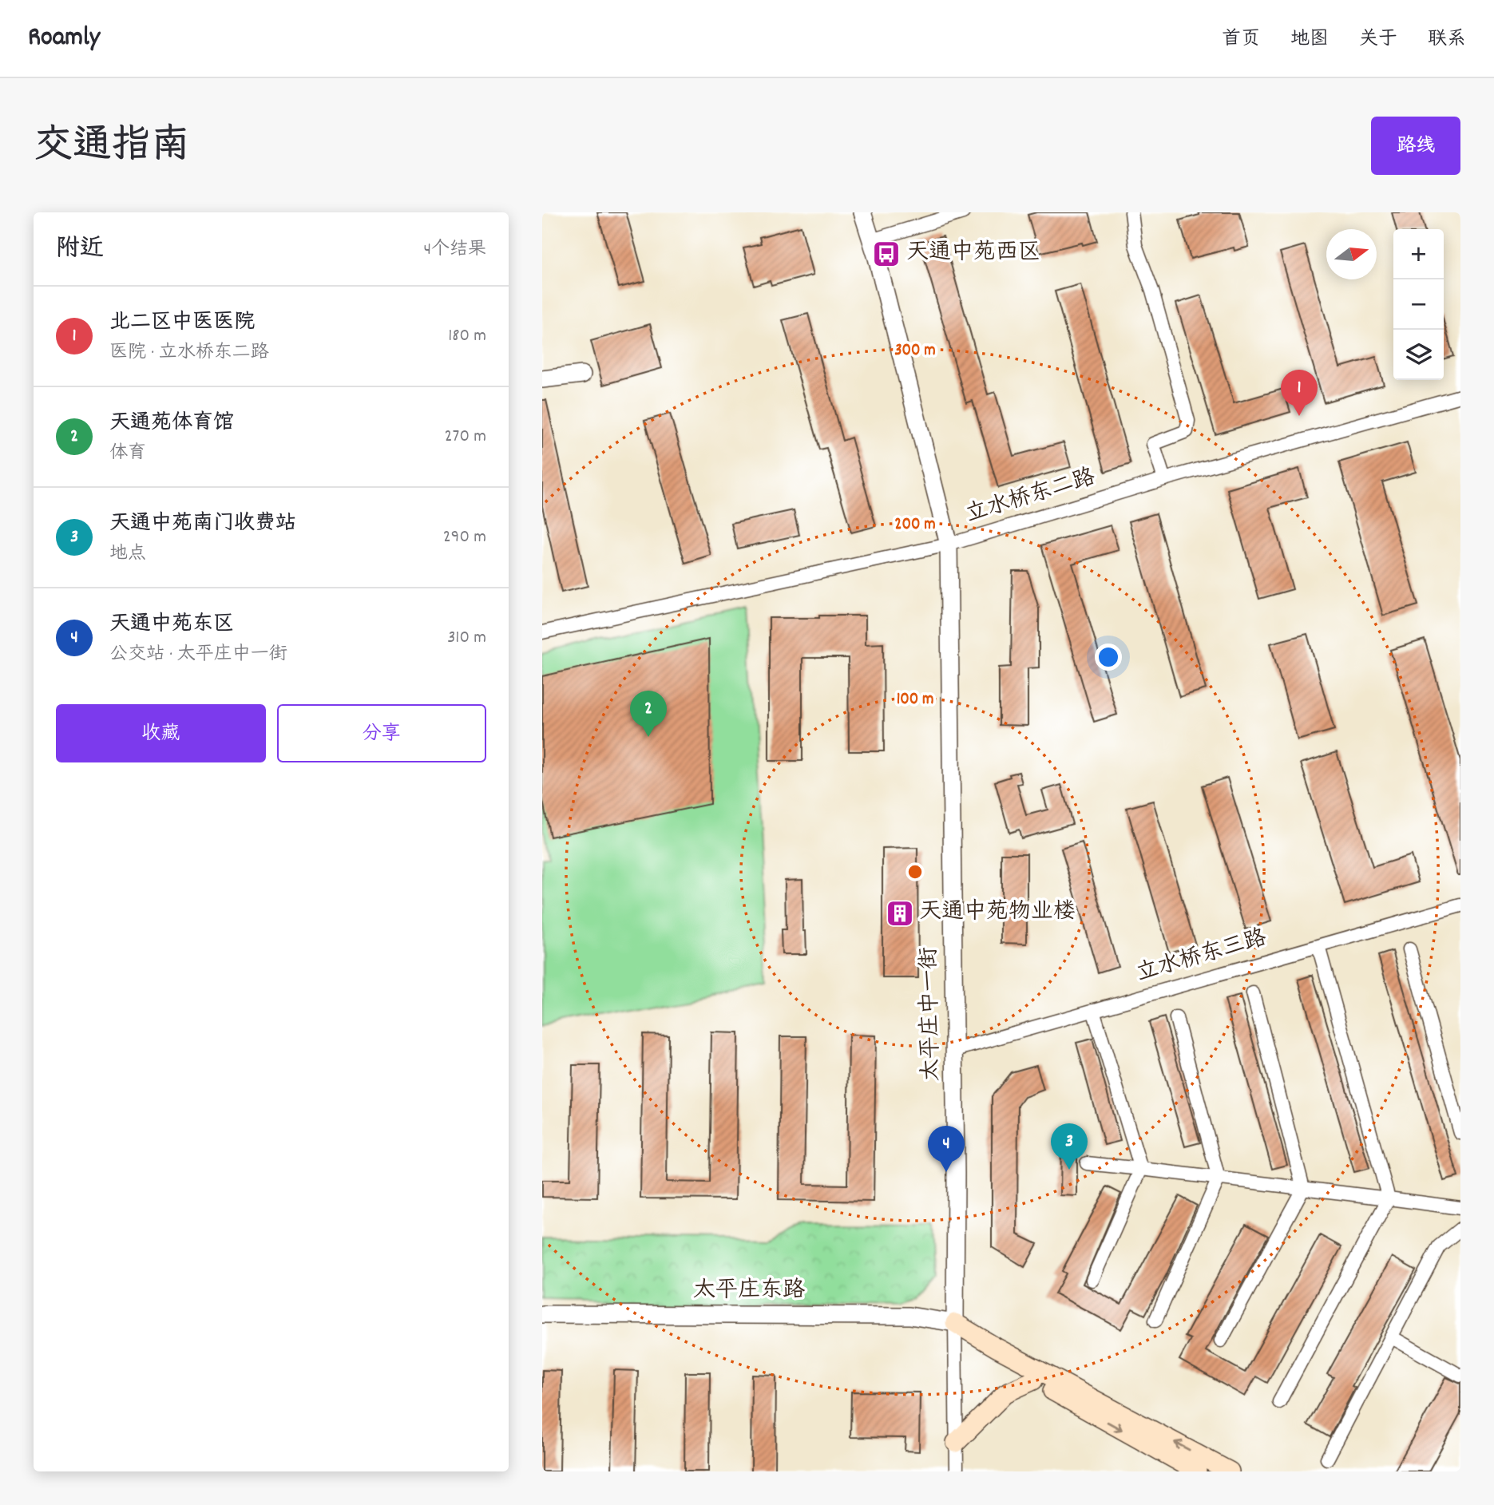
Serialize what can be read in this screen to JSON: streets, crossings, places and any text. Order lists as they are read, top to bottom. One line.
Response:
{"streets":{"main road":["太平庄东路"],"street":["立水桥东二路","立水桥东三路","太平庄中一街"]},"crossings":[["立水桥东二路","太平庄中一街"],["立水桥东三路","太平庄中一街"],["太平庄中一街","太平庄东路"]],"one_way":["太平庄东路"],"places":{"bus stop":["天通中苑西区"],"building":["天通中苑物业楼"]},"north":"right","page":{"header":"Roamly","nav":["首页","地图","关于","联系"],"title":"交通指南","buttons":["路线",["收藏","分享"]],"heading":["附近","4个结果"],"map_buttons":["+","−"],"list":[{"mark":"1","name":"北二区中医医院","note":"医院 · 立水桥东二路","value":"180 m"},{"mark":"2","name":"天通苑体育馆","note":"体育","value":"270 m"},{"mark":"3","name":"天通中苑南门收费站","note":"地点","value":"290 m"},{"mark":"4","name":"天通中苑东区","note":"公交站 · 太平庄中一街","value":"310 m"}],"pins":["1","2","3","4"]},"rings":["300 m","200 m","100 m"]}
